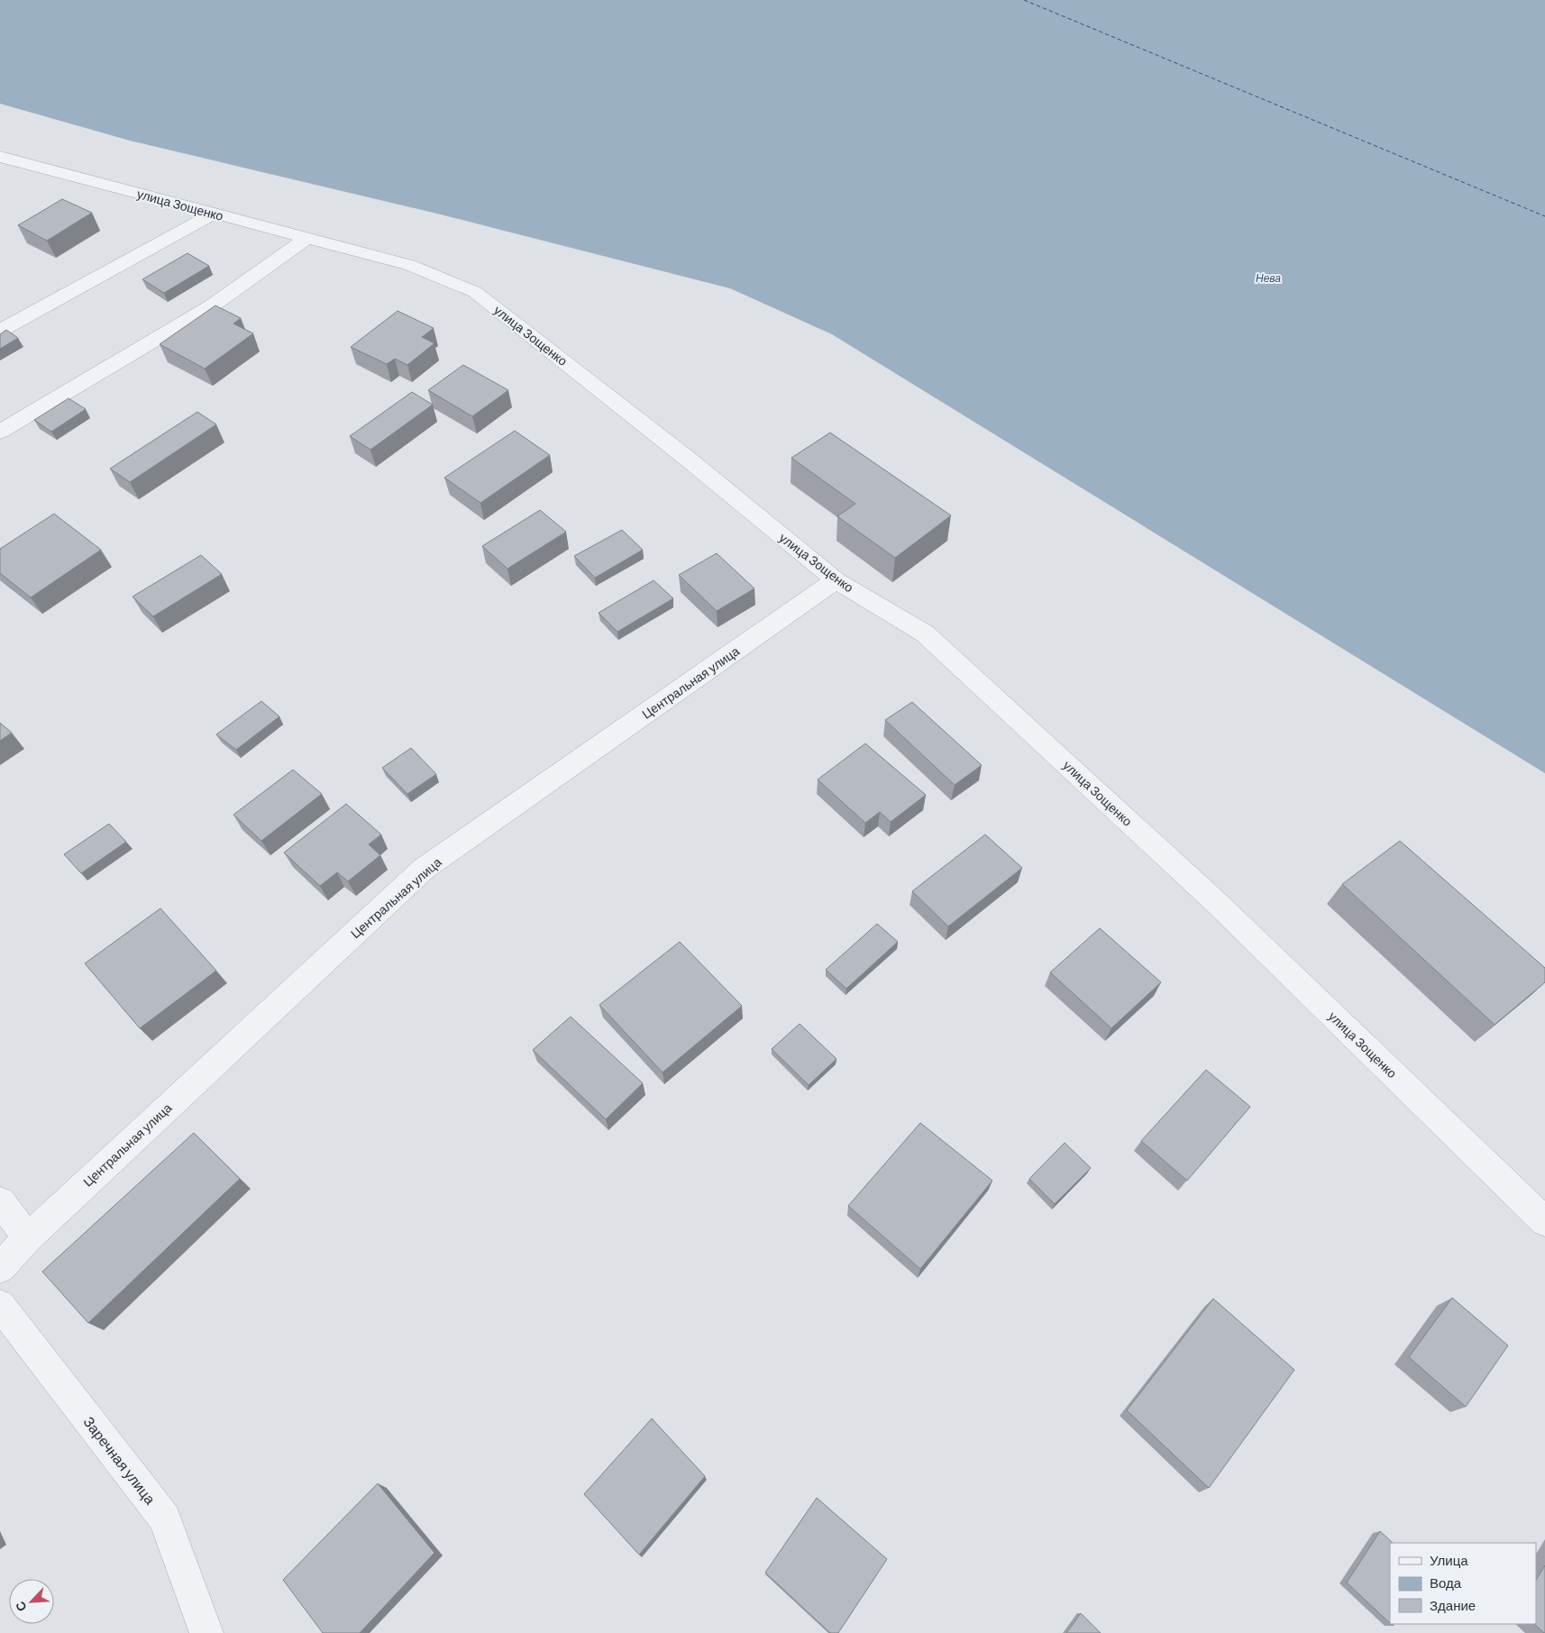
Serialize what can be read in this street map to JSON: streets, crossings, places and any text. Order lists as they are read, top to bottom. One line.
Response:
{"streets":{"street":["улица Зощенко","Центральная улица","Заречная улица"]},"crossings":[["улица Зощенко","Центральная улица"]],"water":["Нева"],"legend":["Улица","Вода","Здание"],"north":"bottom left"}
